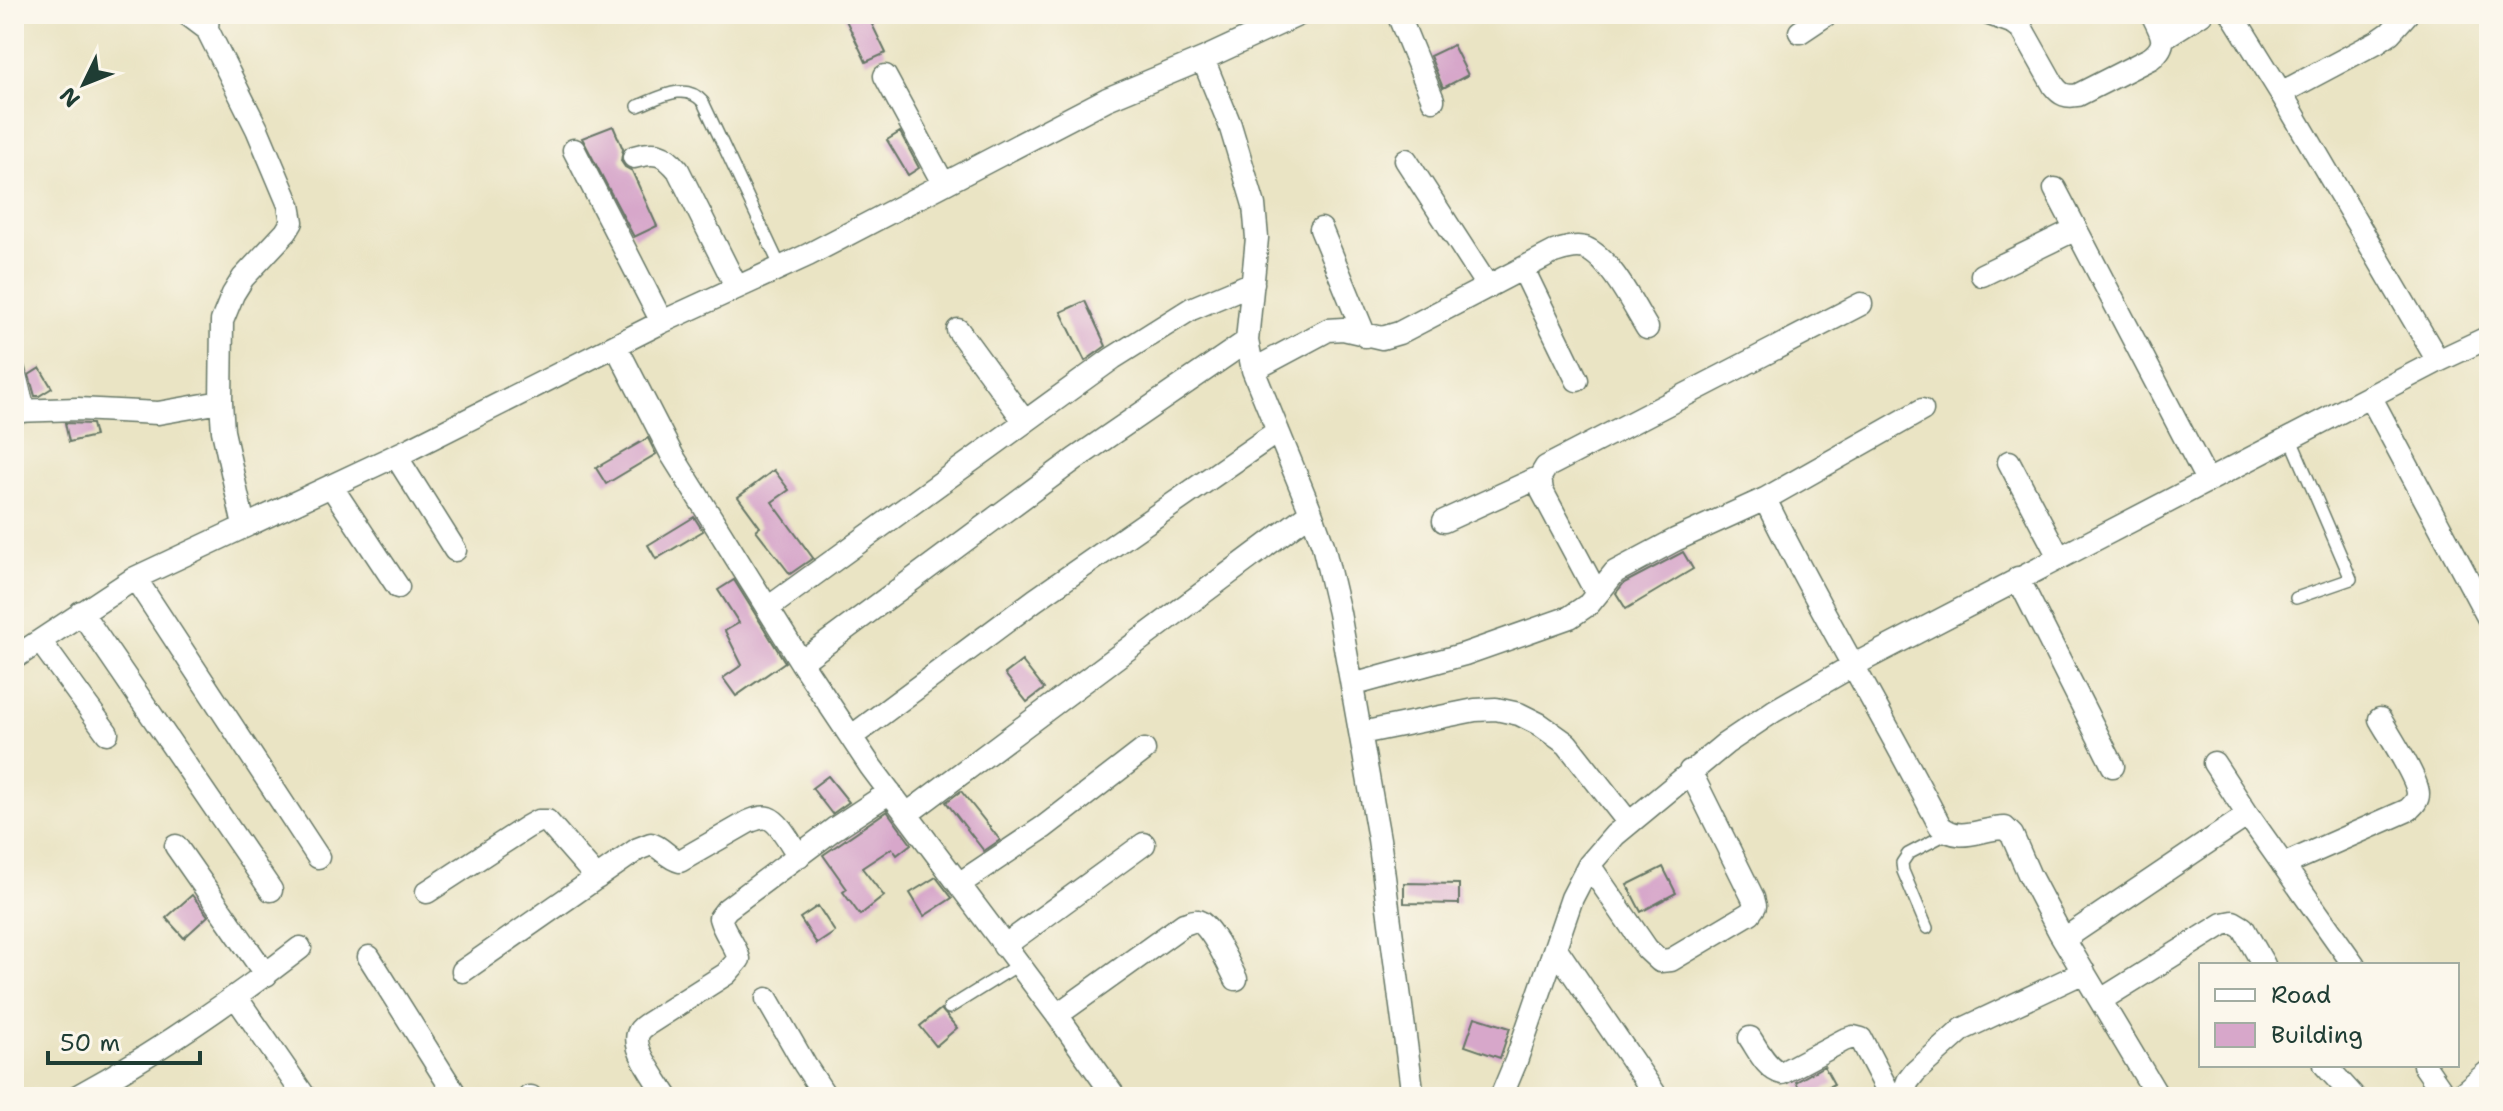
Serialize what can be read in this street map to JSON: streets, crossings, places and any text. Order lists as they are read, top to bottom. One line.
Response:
{"legend":["Road","Building"],"scale_bar":"50 m","north":"bottom left"}
